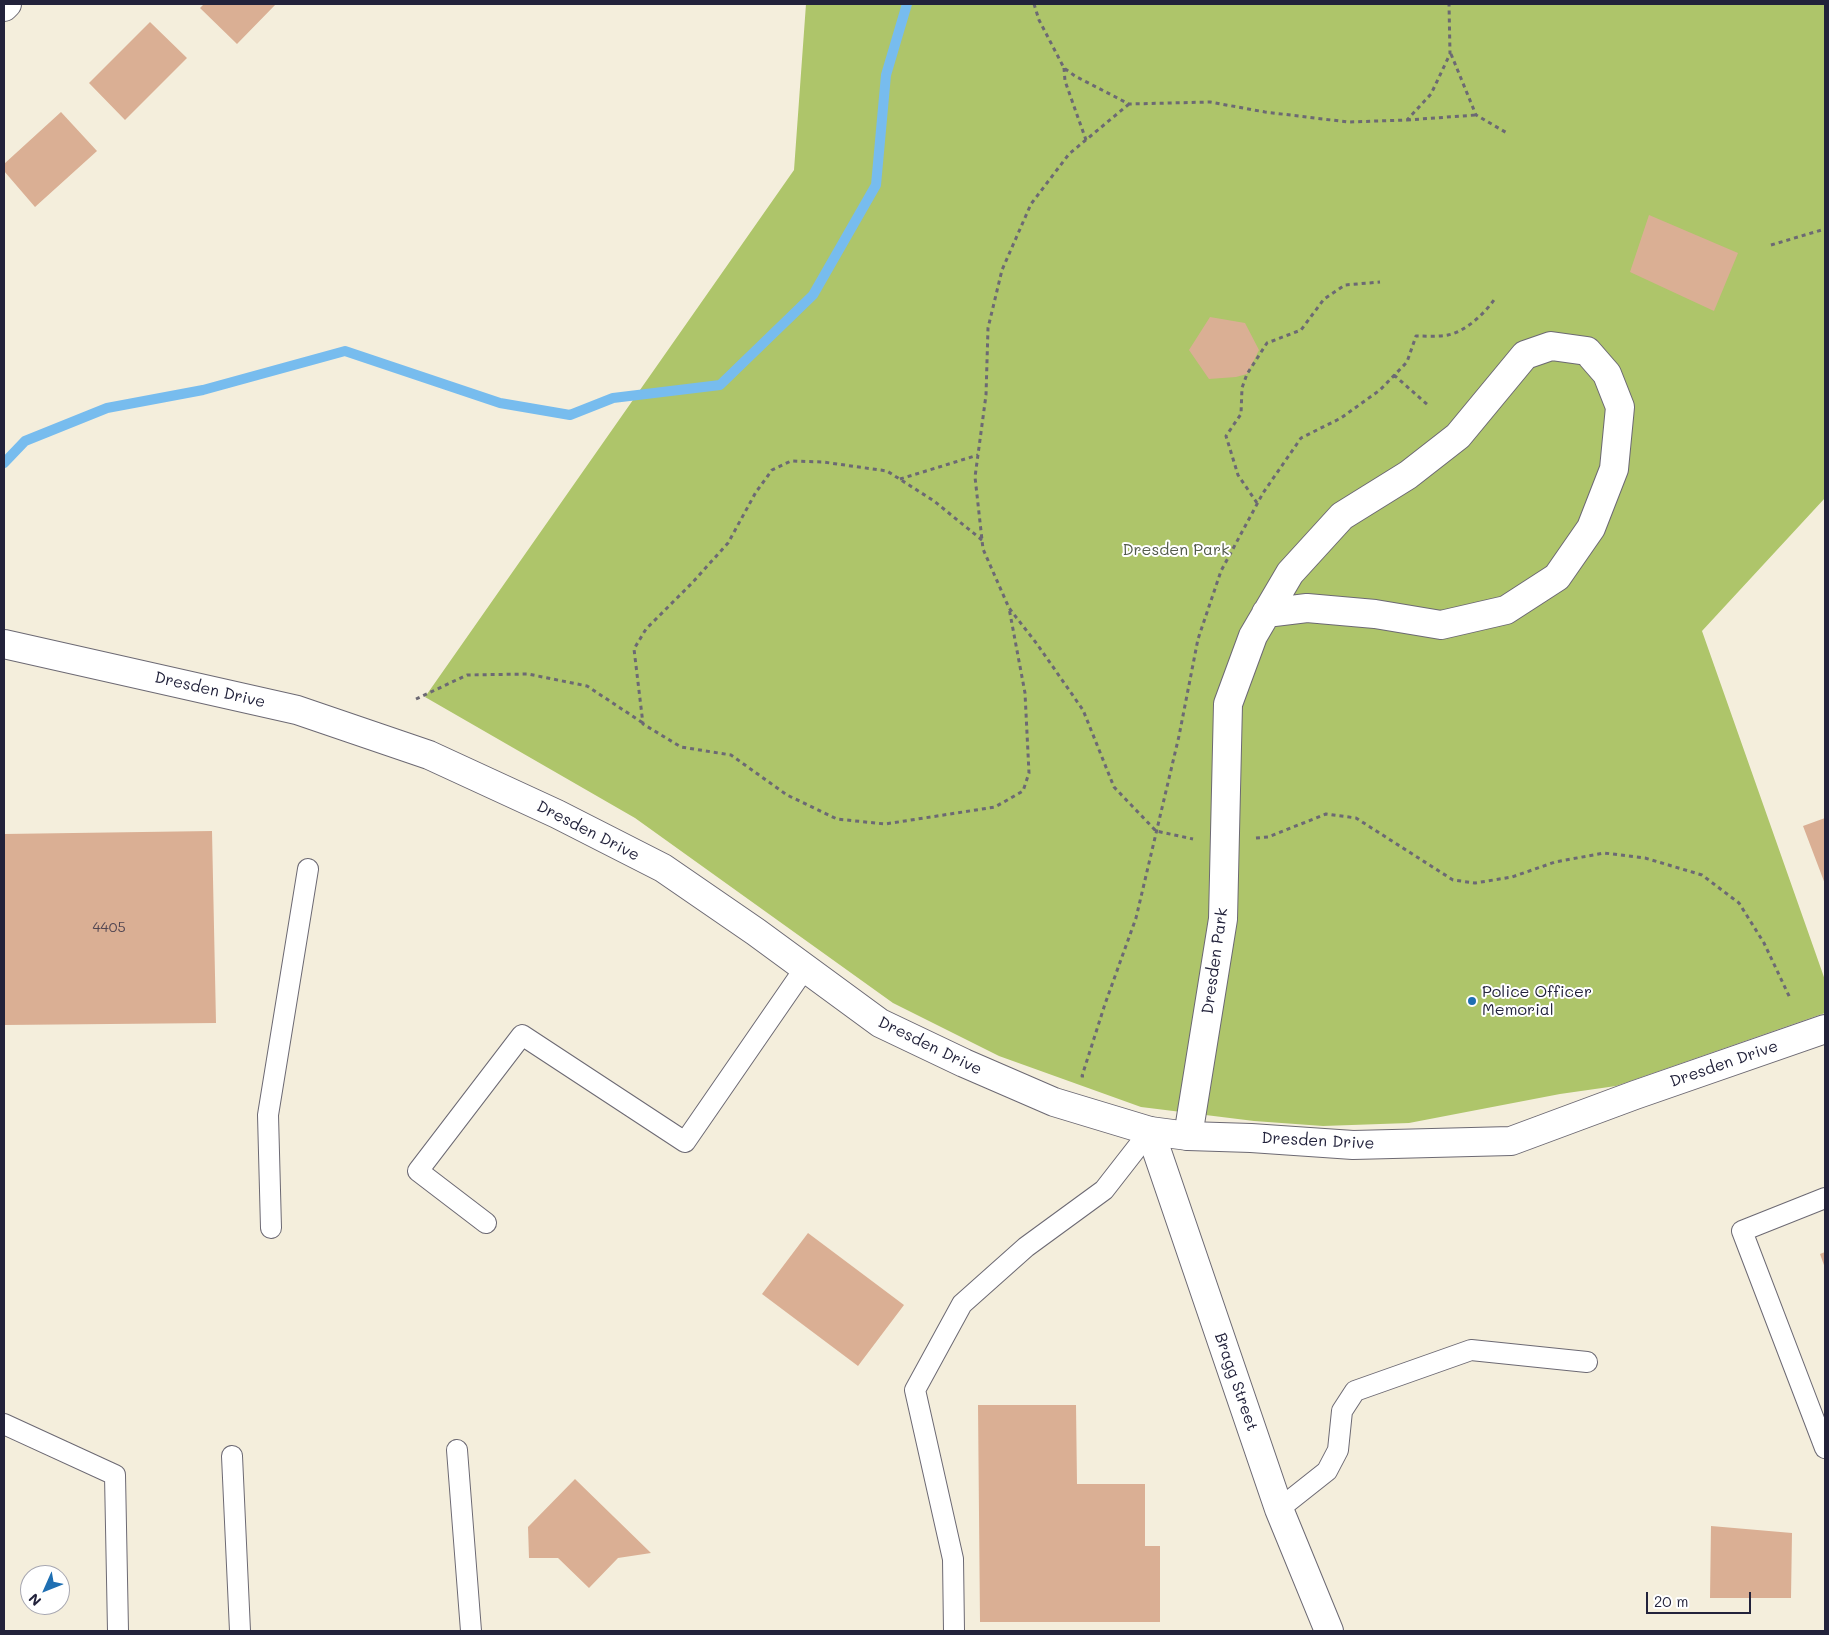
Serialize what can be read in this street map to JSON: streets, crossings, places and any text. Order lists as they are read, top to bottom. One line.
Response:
{"streets":{"street":["Dresden Drive","Dresden Park","Bragg Street"]},"crossings":[["Dresden Drive","Dresden Park"],["Dresden Drive","Bragg Street"]],"parks":["Dresden Park"],"places":["Police Officer Memorial"],"house_numbers":["4405"],"scale_bar":"20 m","north":"bottom left"}
